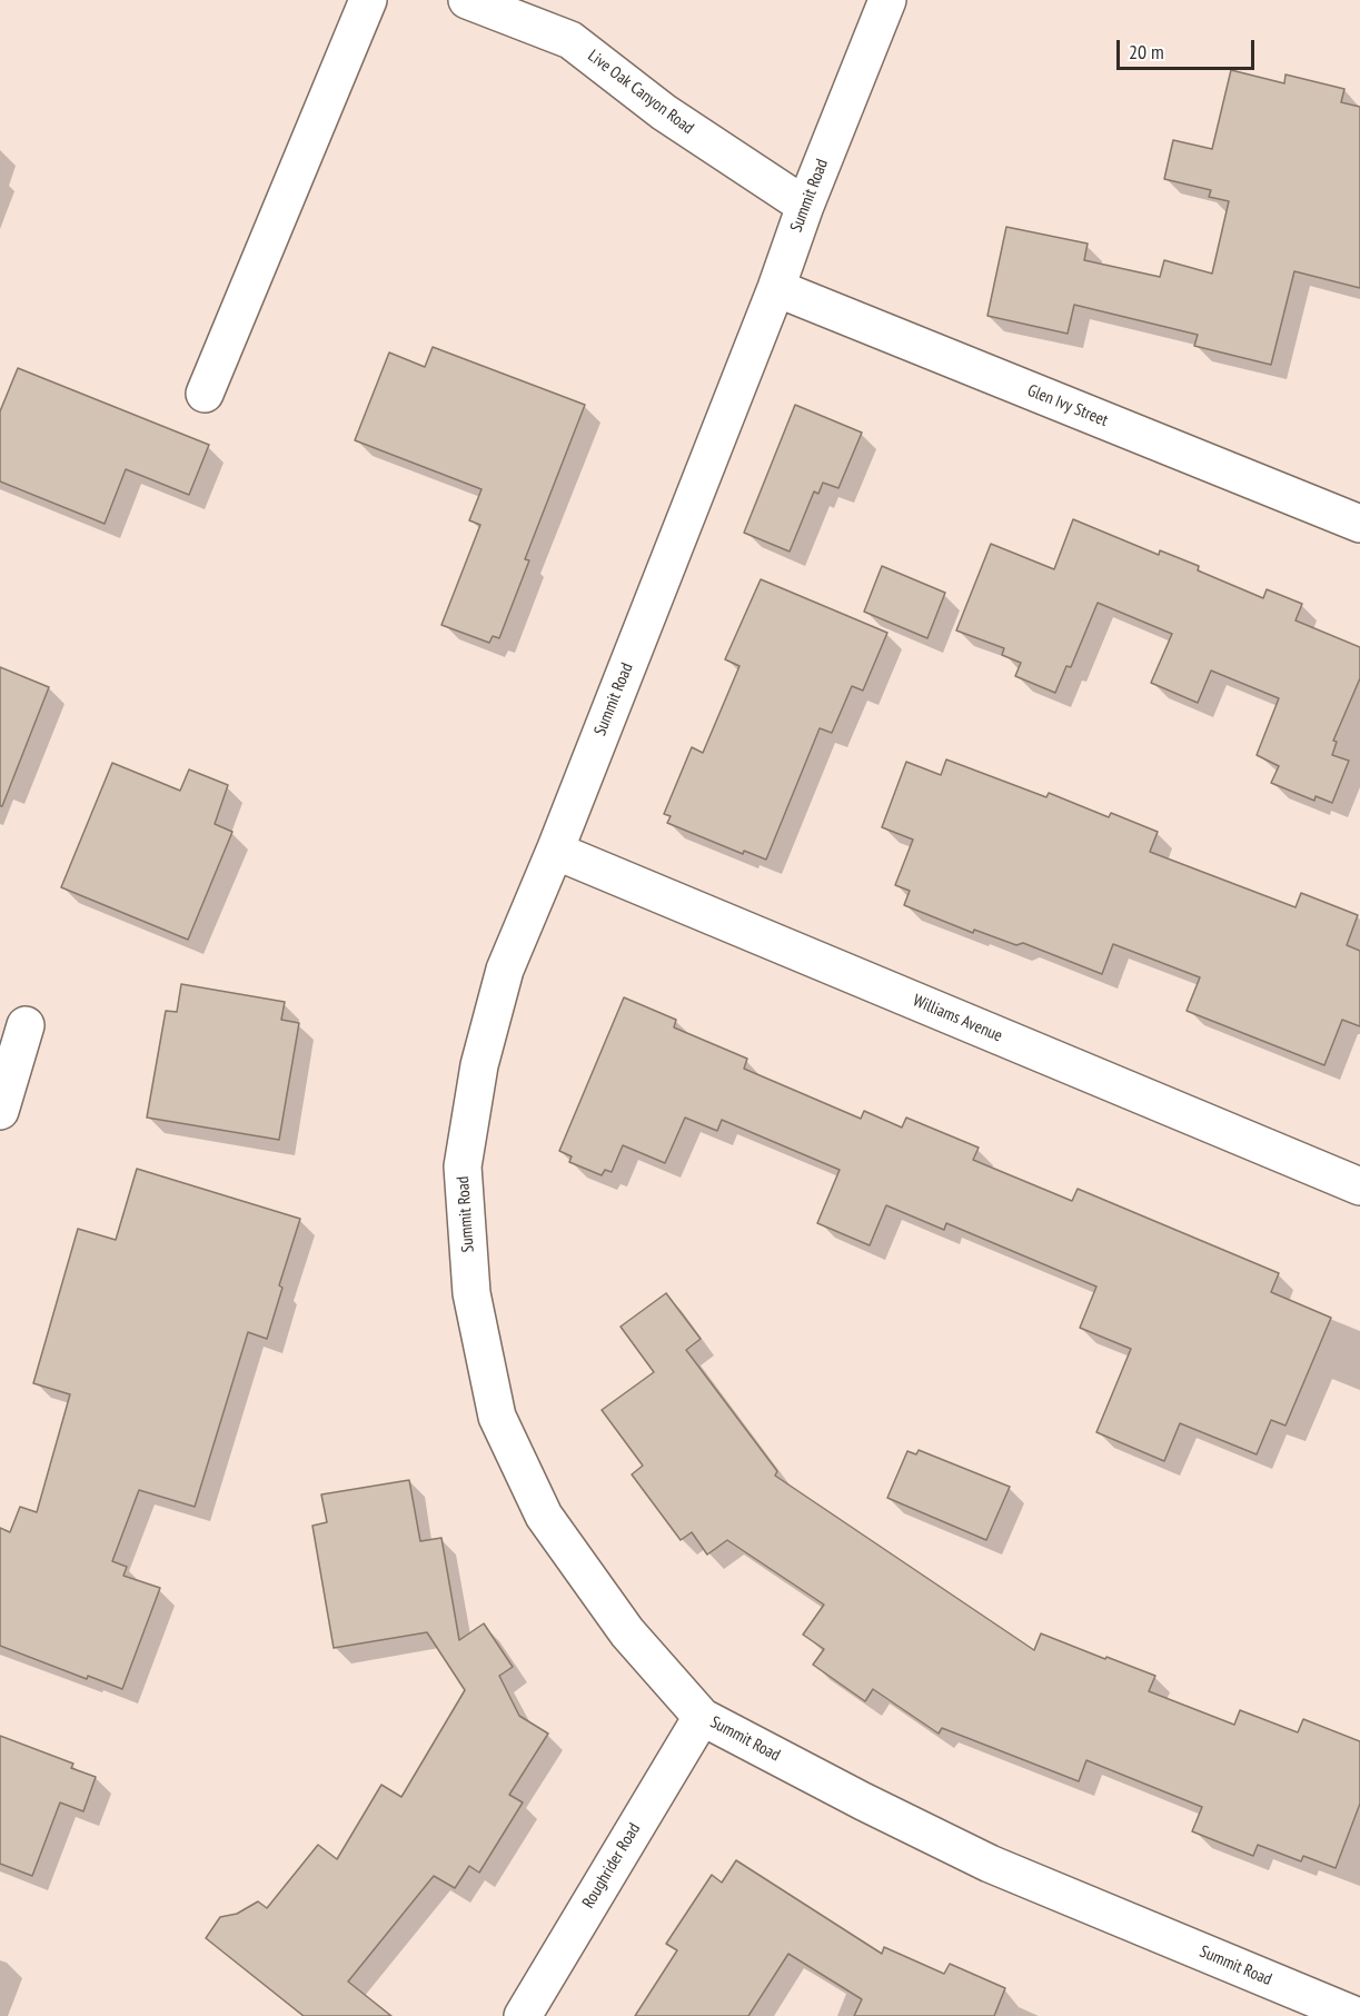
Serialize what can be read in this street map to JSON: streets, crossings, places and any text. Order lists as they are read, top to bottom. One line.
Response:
{"streets":{"street":["Live Oak Canyon Road","Summit Road","Glen Ivy Street","Williams Avenue","Roughrider Road"]},"crossings":[["Live Oak Canyon Road","Summit Road"],["Summit Road","Glen Ivy Street"],["Summit Road","Williams Avenue"],["Summit Road","Roughrider Road"]],"scale_bar":"20 m"}
